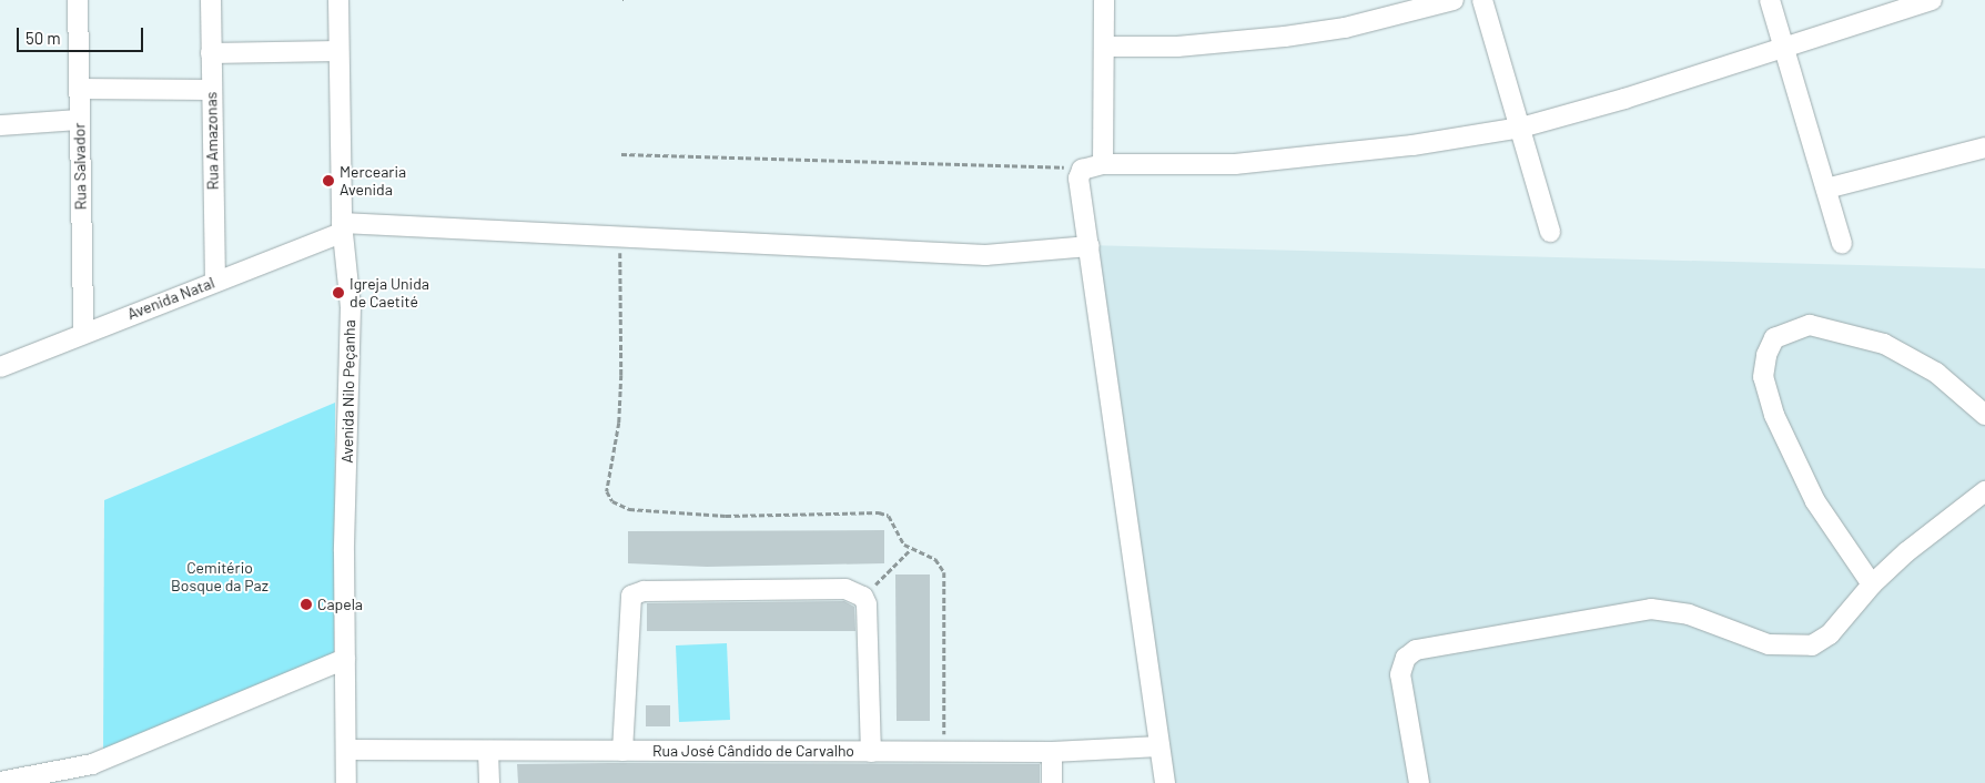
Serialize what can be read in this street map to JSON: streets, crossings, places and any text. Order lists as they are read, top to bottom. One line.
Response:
{"streets":{"street":["Rua Amazonas","Rua Salvador","Avenida Natal","Avenida Nilo Peçanha","Rua José Cândido de Carvalho"]},"crossings":[["Rua Amazonas","Avenida Natal"],["Rua Salvador","Avenida Natal"],["Avenida Natal","Avenida Nilo Peçanha"],["Avenida Nilo Peçanha","Rua José Cândido de Carvalho"]],"parks":["Cemitério Bosque da Paz"],"places":["Mercearia Avenida","Igreja Unida de Caetité","Capela"],"scale_bar":"50 m"}
